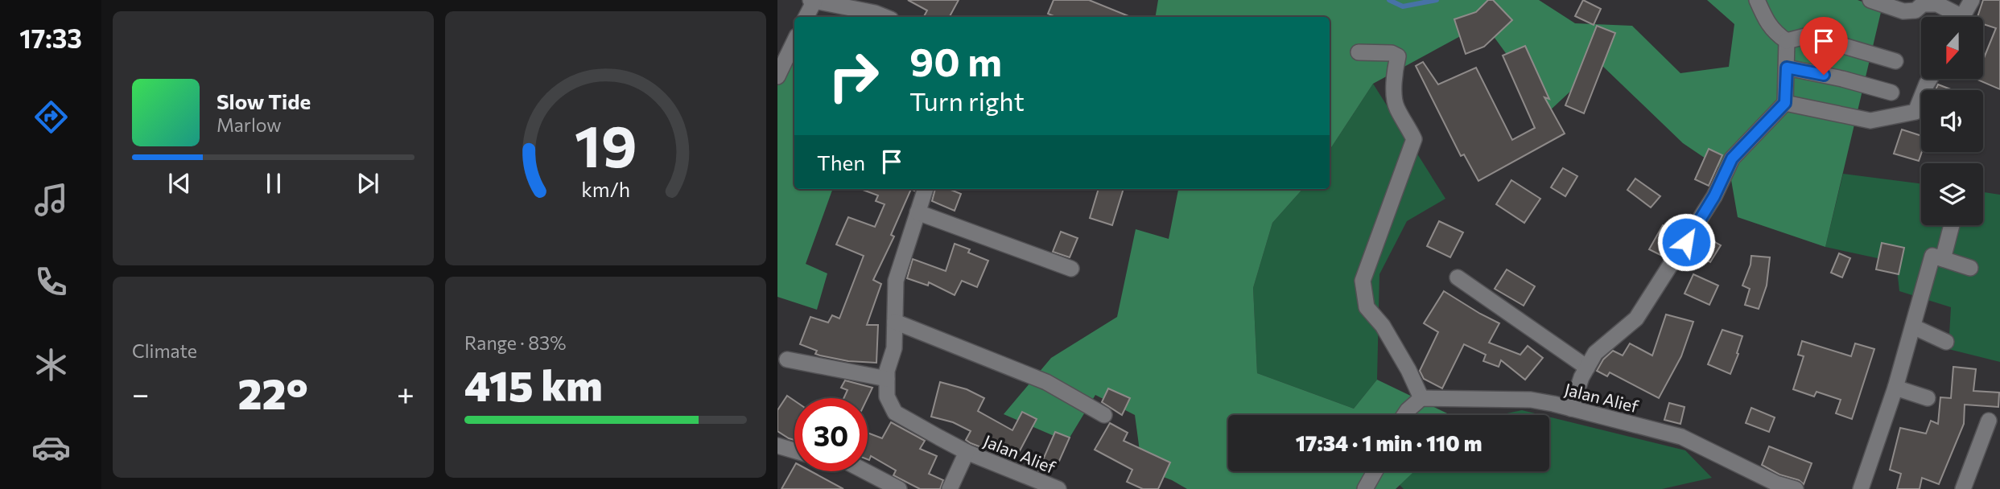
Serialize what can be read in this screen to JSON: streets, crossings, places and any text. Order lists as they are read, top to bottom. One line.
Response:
{"streets":{"street":["Jalan Alief"]},"north":"bottom","page":{"tabs":"17:33","turn":["90 m","Turn right"],"song":["Slow Tide","Marlow"],"then":"Then","tile":["Climate",["Range · 83%","415 km"]],"heat":["−","22°","+"],"limit":"30","trip":"17:34 · 1 min · 110 m","gauge":["19","km/h"]}}
